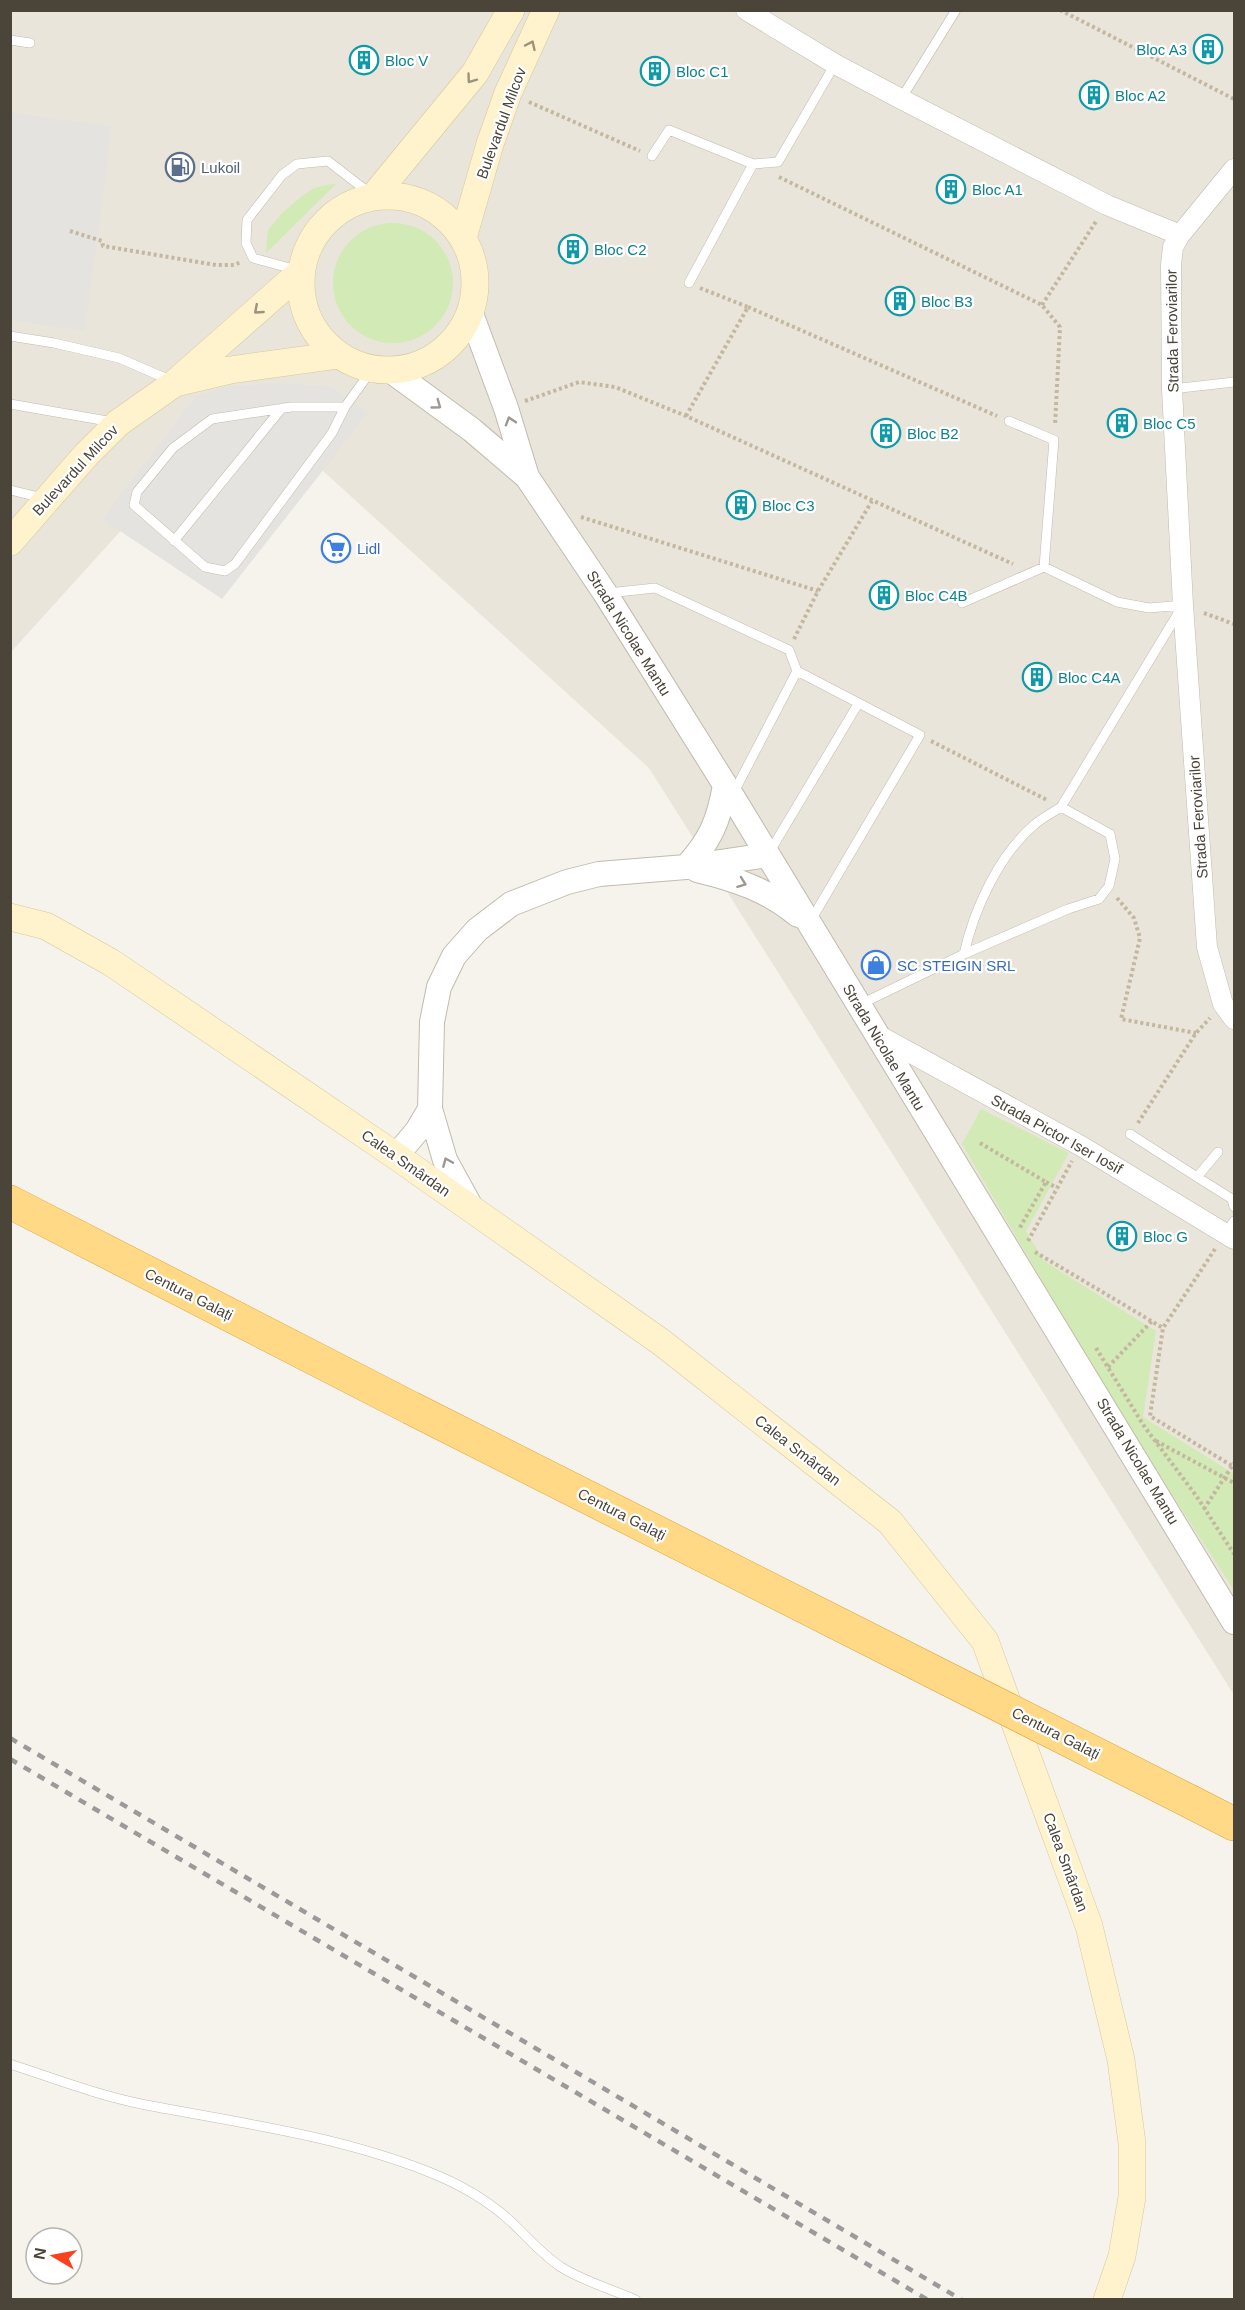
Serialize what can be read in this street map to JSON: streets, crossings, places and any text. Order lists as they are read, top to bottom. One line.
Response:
{"streets":{"highway":["Centura Galați"],"main road":["Bulevardul Milcov","Calea Smârdan"],"street":["Strada Feroviarilor","Strada Nicolae Mantu","Strada Pictor Iser Iosif"]},"crossings":[["Bulevardul Milcov","Strada Nicolae Mantu"],["Strada Nicolae Mantu","Strada Pictor Iser Iosif"]],"places":{"building":["Bloc A3","Bloc V","Bloc C1","Bloc A2","Bloc A1","Bloc C2","Bloc B3","Bloc C5","Bloc B2","Bloc C3","Bloc C4B","Bloc C4A","Bloc G"],"fuel station":["Lukoil"],"supermarket":["Lidl"],"shop":["SC STEIGIN SRL"]},"north":"left"}
